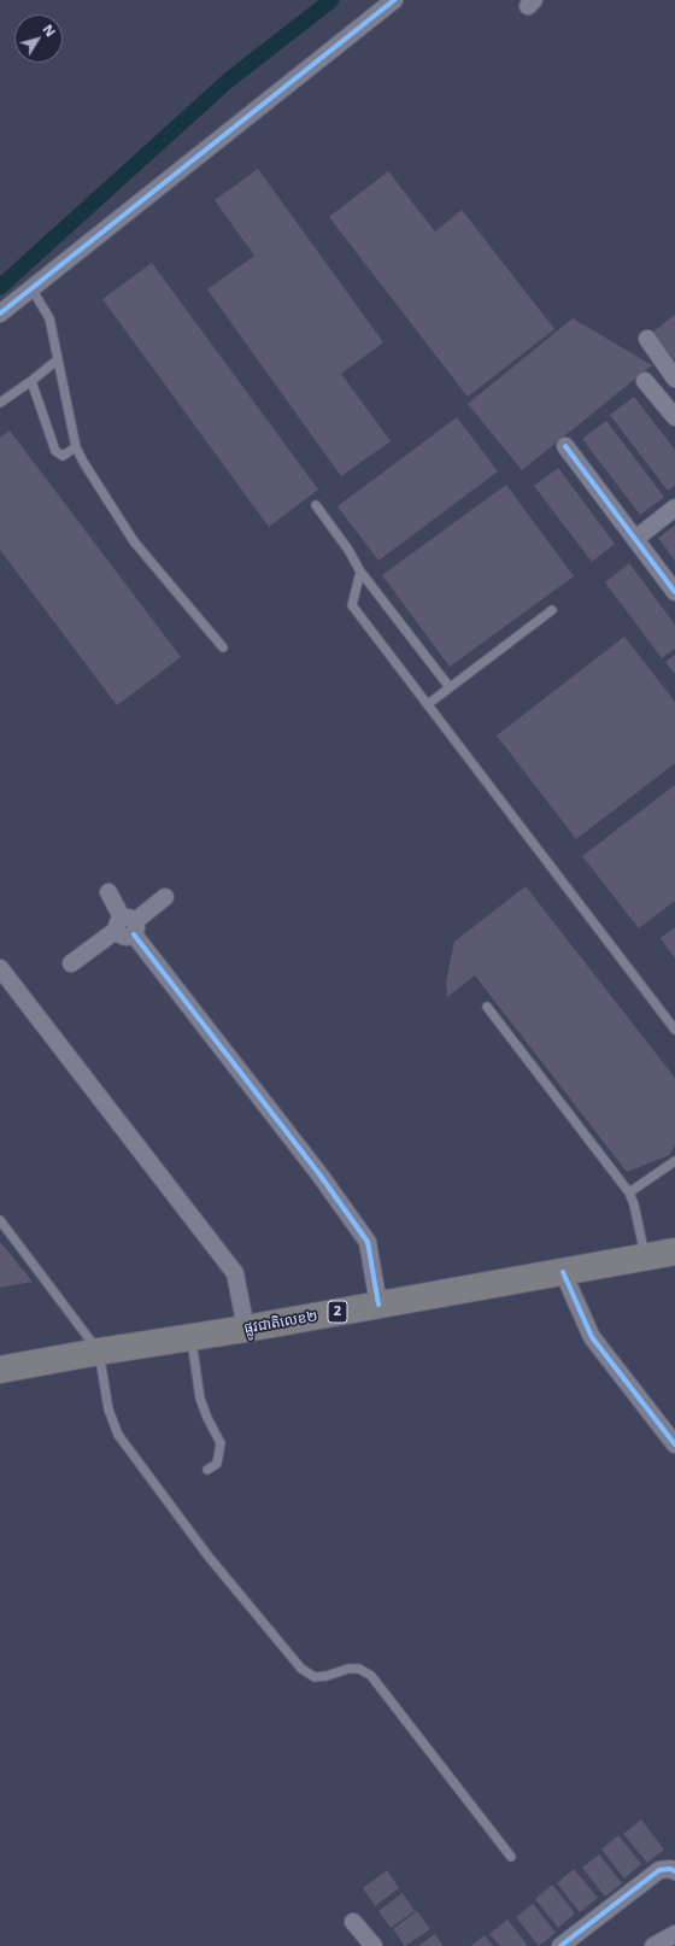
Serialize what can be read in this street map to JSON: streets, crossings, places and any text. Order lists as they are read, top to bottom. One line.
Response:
{"streets":{"highway":["2","ផ្លូវជាតិលេខ២"]},"north":"top right"}
